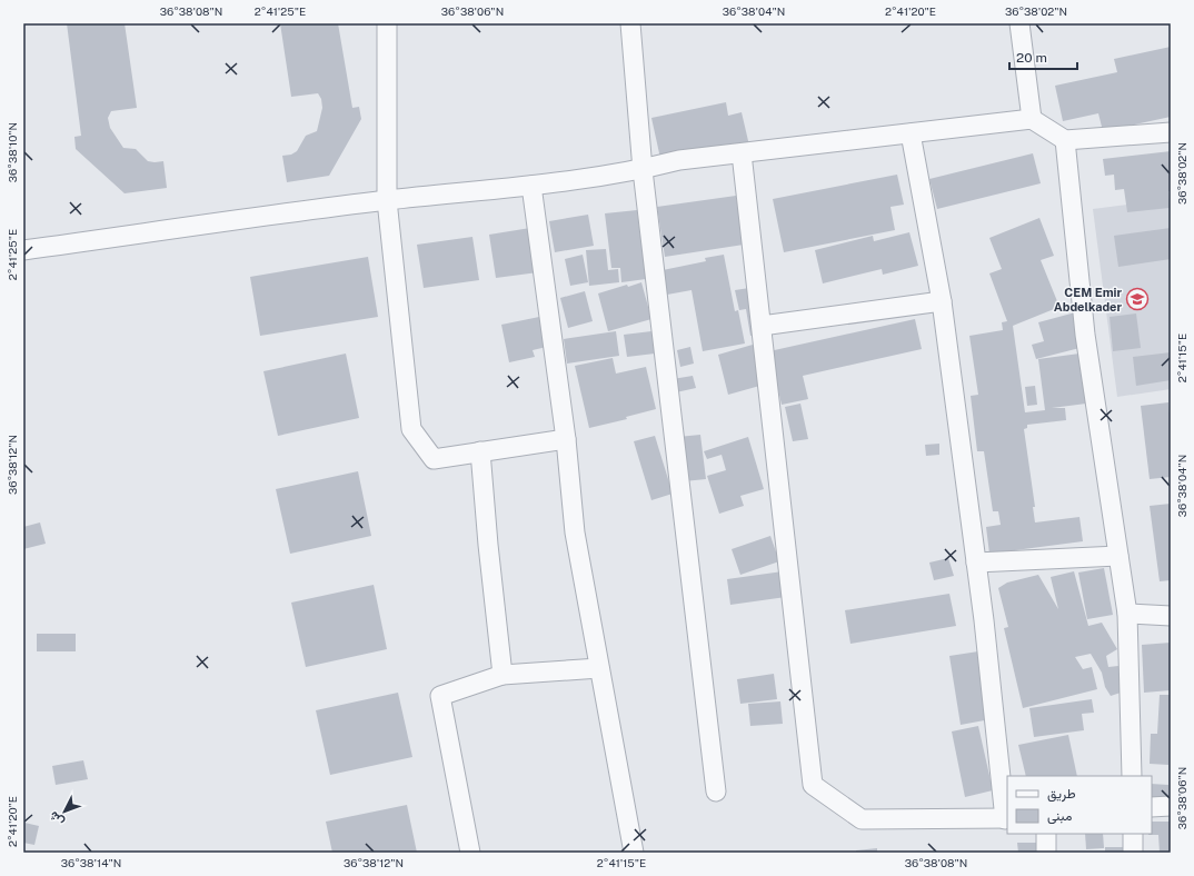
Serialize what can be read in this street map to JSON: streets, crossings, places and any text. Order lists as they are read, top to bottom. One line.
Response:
{"places":{"school or university":["CEM Emir Abdelkader"]},"legend":["طريق","مبنى"],"scale_bar":"20 m","north":"bottom left","coordinates":["36°38'08\"N","2°41'25\"E","36°38'06\"N","36°38'04\"N","2°41'20\"E","36°38'02\"N","36°38'10\"N","2°41'15\"E","36°38'12\"N","36°38'14\"N"]}
